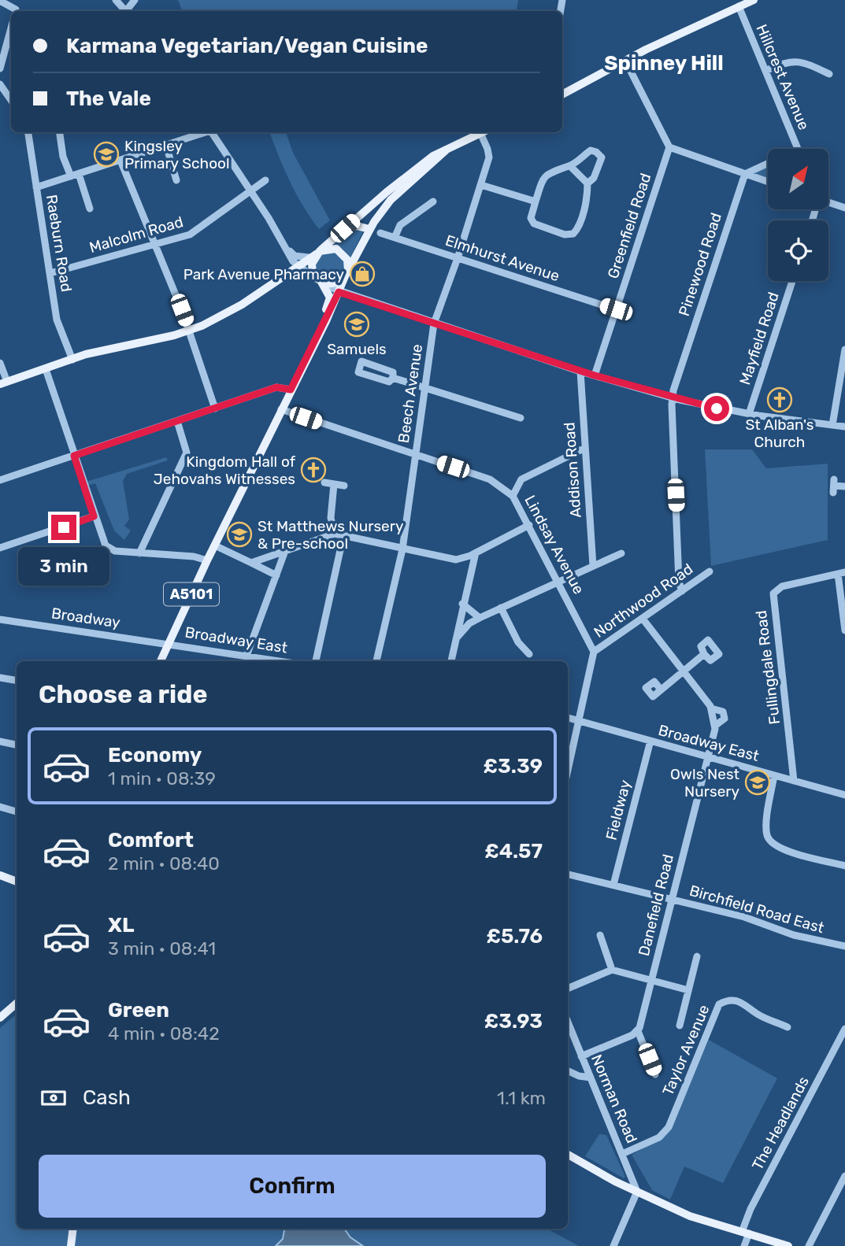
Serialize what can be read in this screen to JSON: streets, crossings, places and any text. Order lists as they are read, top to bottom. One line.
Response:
{"streets":{"main road":["A5101"],"street":["Hillcrest Avenue","Greenfield Road","Malcolm Road","Raeburn Road","Elmhurst Avenue","Pinewood Road","Mayfield Road","Beech Avenue","Addison Road","Lindsay Avenue","Northwood Road","Broadway","Broadway East","Fullingdale Road","Fieldway","Danefield Road","Birchfield Road East","Taylor Avenue","Norman Road","The Headlands"]},"crossings":[["Greenfield Road","Elmhurst Avenue"],["Malcolm Road","Raeburn Road"],["Elmhurst Avenue","Beech Avenue"],["Beech Avenue","Lindsay Avenue"],["Lindsay Avenue","A5101"],["Lindsay Avenue","Northwood Road"],["A5101","Broadway"],["A5101","Broadway East"],["Northwood Road","Danefield Road"],["Broadway","Broadway East"],["Broadway East","Fullingdale Road"],["Broadway East","Fieldway"],["Broadway East","Danefield Road"],["Fieldway","Birchfield Road East"],["Danefield Road","Birchfield Road East"],["Taylor Avenue","Norman Road"]],"districts":["Spinney Hill"],"places":{"school or university":["Kingsley Primary School","Samuels","St Matthews Nursery & Pre-school","Owls Nest Nursery"],"shop":["Park Avenue Pharmacy"],"church":["St Alban's Church","Kingdom Hall of Jehovahs Witnesses"]},"north":"top right","page":{"banner":["Karmana Vegetarian/Vegan Cuisine","The Vale"],"bubble":"3 min","heading":"Choose a ride","list":[{"name":"Economy","note":"1 min · 08:39","value":"£3.39"},{"name":"Comfort","note":"2 min · 08:40","value":"£4.57"},{"name":"XL","note":"3 min · 08:41","value":"£5.76"},{"name":"Green","note":"4 min · 08:42","value":"£3.93"}],"pay":["Cash","1.1 km"],"buttons":"Confirm"}}
